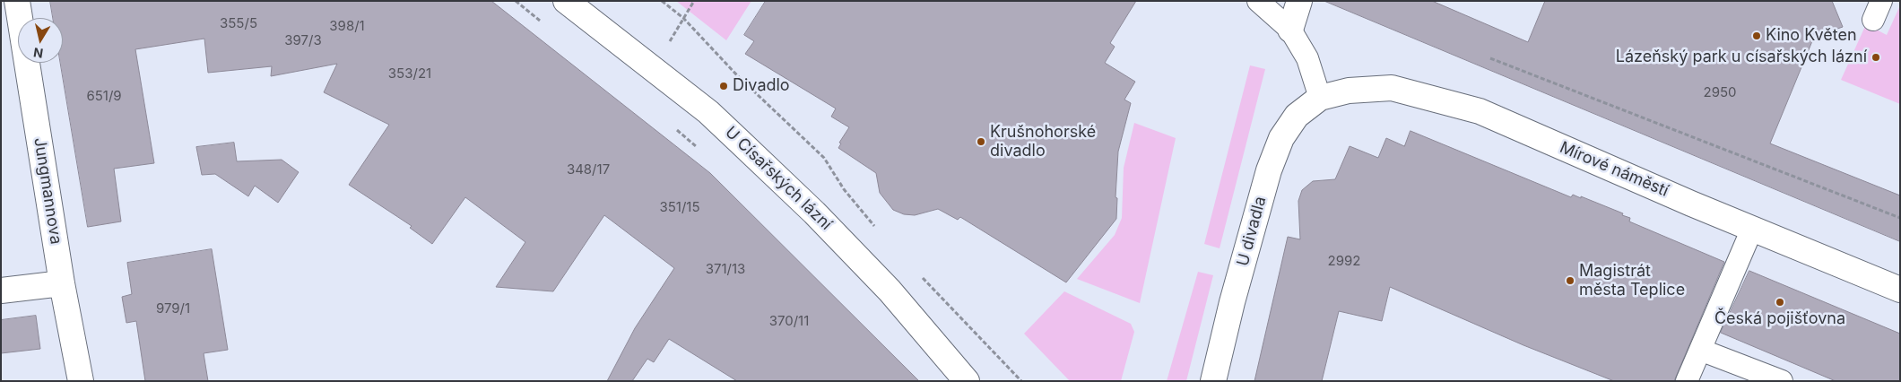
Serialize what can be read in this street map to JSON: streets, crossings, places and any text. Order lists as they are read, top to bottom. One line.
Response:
{"streets":{"street":["Mírové náměstí","U Císařských lázní","Jungmannova","U divadla"]},"crossings":[["Mírové náměstí","U divadla"]],"places":["Kino Květen","Lázeňský park u císařských lázní","Divadlo","Krušnohorské divadlo","Magistrát města Teplice","Česká pojišťovna"],"house_numbers":["355/5","398/1","397/3","353/21","2950","651/9","348/17","351/15","2992","371/13","979/1","370/11"],"north":"bottom"}
